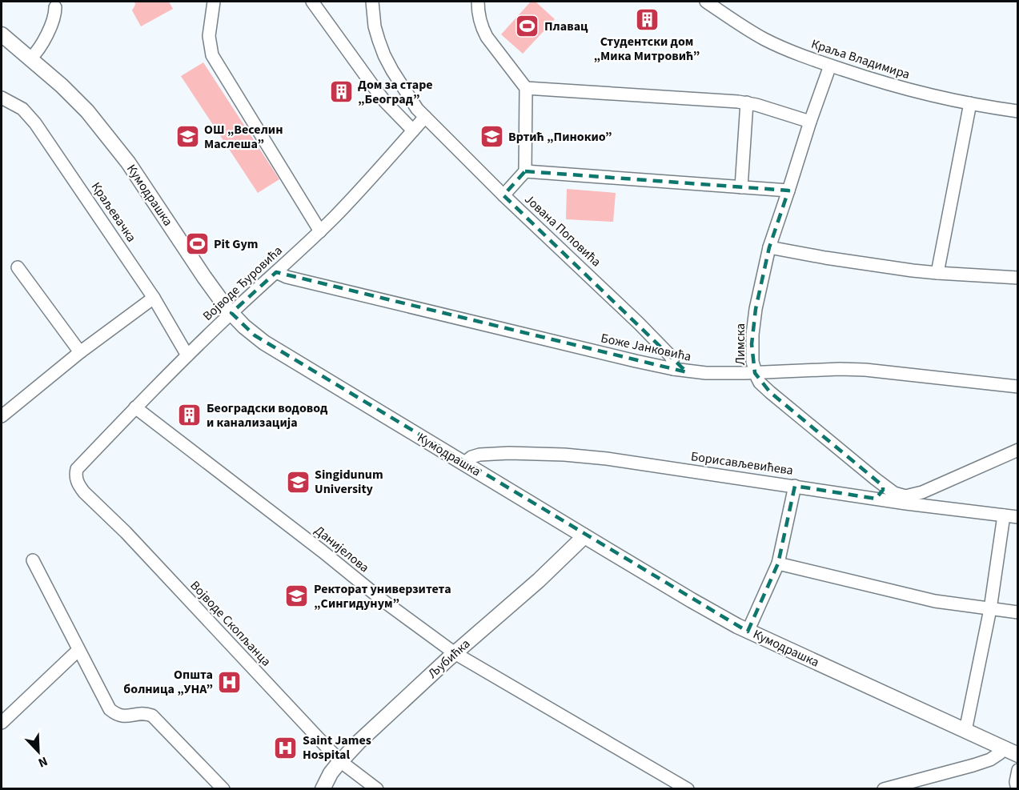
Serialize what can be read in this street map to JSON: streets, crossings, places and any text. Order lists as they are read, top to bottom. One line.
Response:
{"streets":{"street":["Краља Владимира","Кумодрашка","Краљевачка","Јована Поповића","Војводе Ђуровића","Лимска","Боже Јанковића","Борисављевићева","Данијелова","Војводе Скопљанца","Љубићка"]},"crossings":[["Краља Владимира","Лимска"],["Кумодрашка","Војводе Ђуровића"],["Кумодрашка","Борисављевићева"],["Кумодрашка","Љубићка"],["Краљевачка","Војводе Ђуровића"],["Јована Поповића","Војводе Ђуровића"],["Јована Поповића","Боже Јанковића"],["Војводе Ђуровића","Боже Јанковића"],["Војводе Ђуровића","Данијелова"],["Војводе Ђуровића","Војводе Скопљанца"],["Лимска","Боже Јанковића"],["Данијелова","Љубићка"],["Војводе Скопљанца","Љубићка"]],"places":{"building":["Студентски дом „Мика Митровић”","Дом за старе „Београд”","Београдски водовод и канализација"],"sports":["Плавац","Pit Gym"],"school or university":["ОШ „Веселин Маслеша”","Вртић „Пинокио”","Singidunum University","Ректорат универзитета „Сингидунум”"],"hospital":["Општа болница „УНА”","Saint James Hospital"]},"north":"bottom right"}
